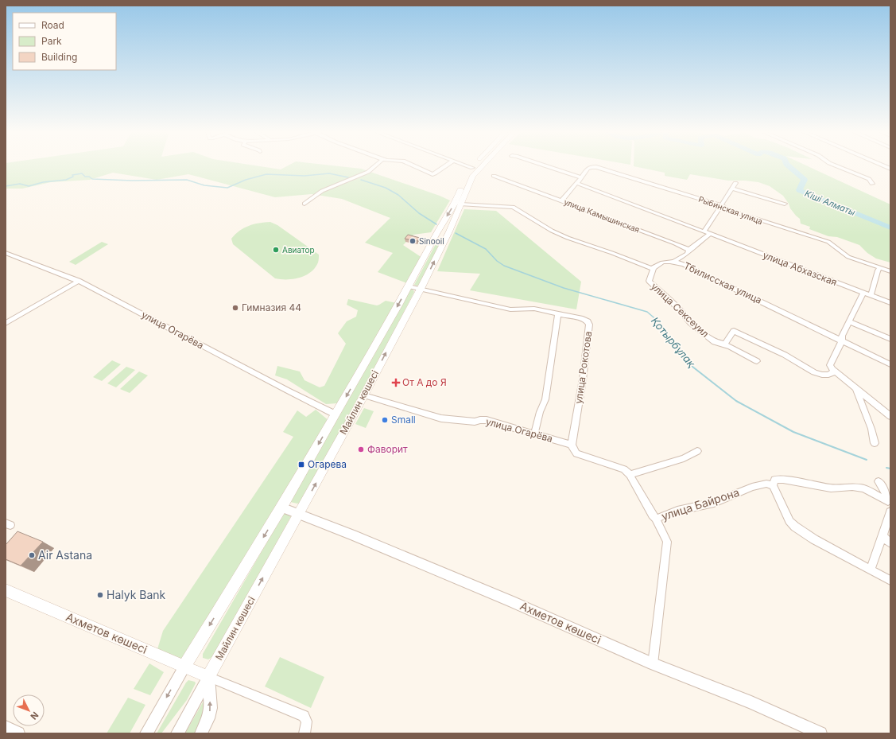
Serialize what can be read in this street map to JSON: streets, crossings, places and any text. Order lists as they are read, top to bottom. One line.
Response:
{"streets":{"main road":["Майлин көшесі","Ахметов көшесі"],"street":["Рыбинская улица","улица Камышинская","улица Абхазская","Тбилисская улица","улица Сексеуил","улица Огарёва","улица Рокотова","улица Байрона"]},"crossings":[["Рыбинская улица","улица Камышинская"],["Рыбинская улица","улица Абхазская"],["Тбилисская улица","улица Сексеуил"],["улица Огарёва","улица Рокотова"],["улица Огарёва","Майлин көшесі"],["улица Рокотова","Майлин көшесі"],["Майлин көшесі","Ахметов көшесі"],["улица Байрона","Ахметов көшесі"]],"water":["Кіші Алматы","Қотырбұлақ"],"places":{"other":["Sinooil","Авиатор","Гимназия 44","Small","Фаворит","Air Astana","Halyk Bank"],"health":["От А до Я"],"transit":["Огарева"]},"legend":["Road","Park","Building"],"north":"bottom right"}
